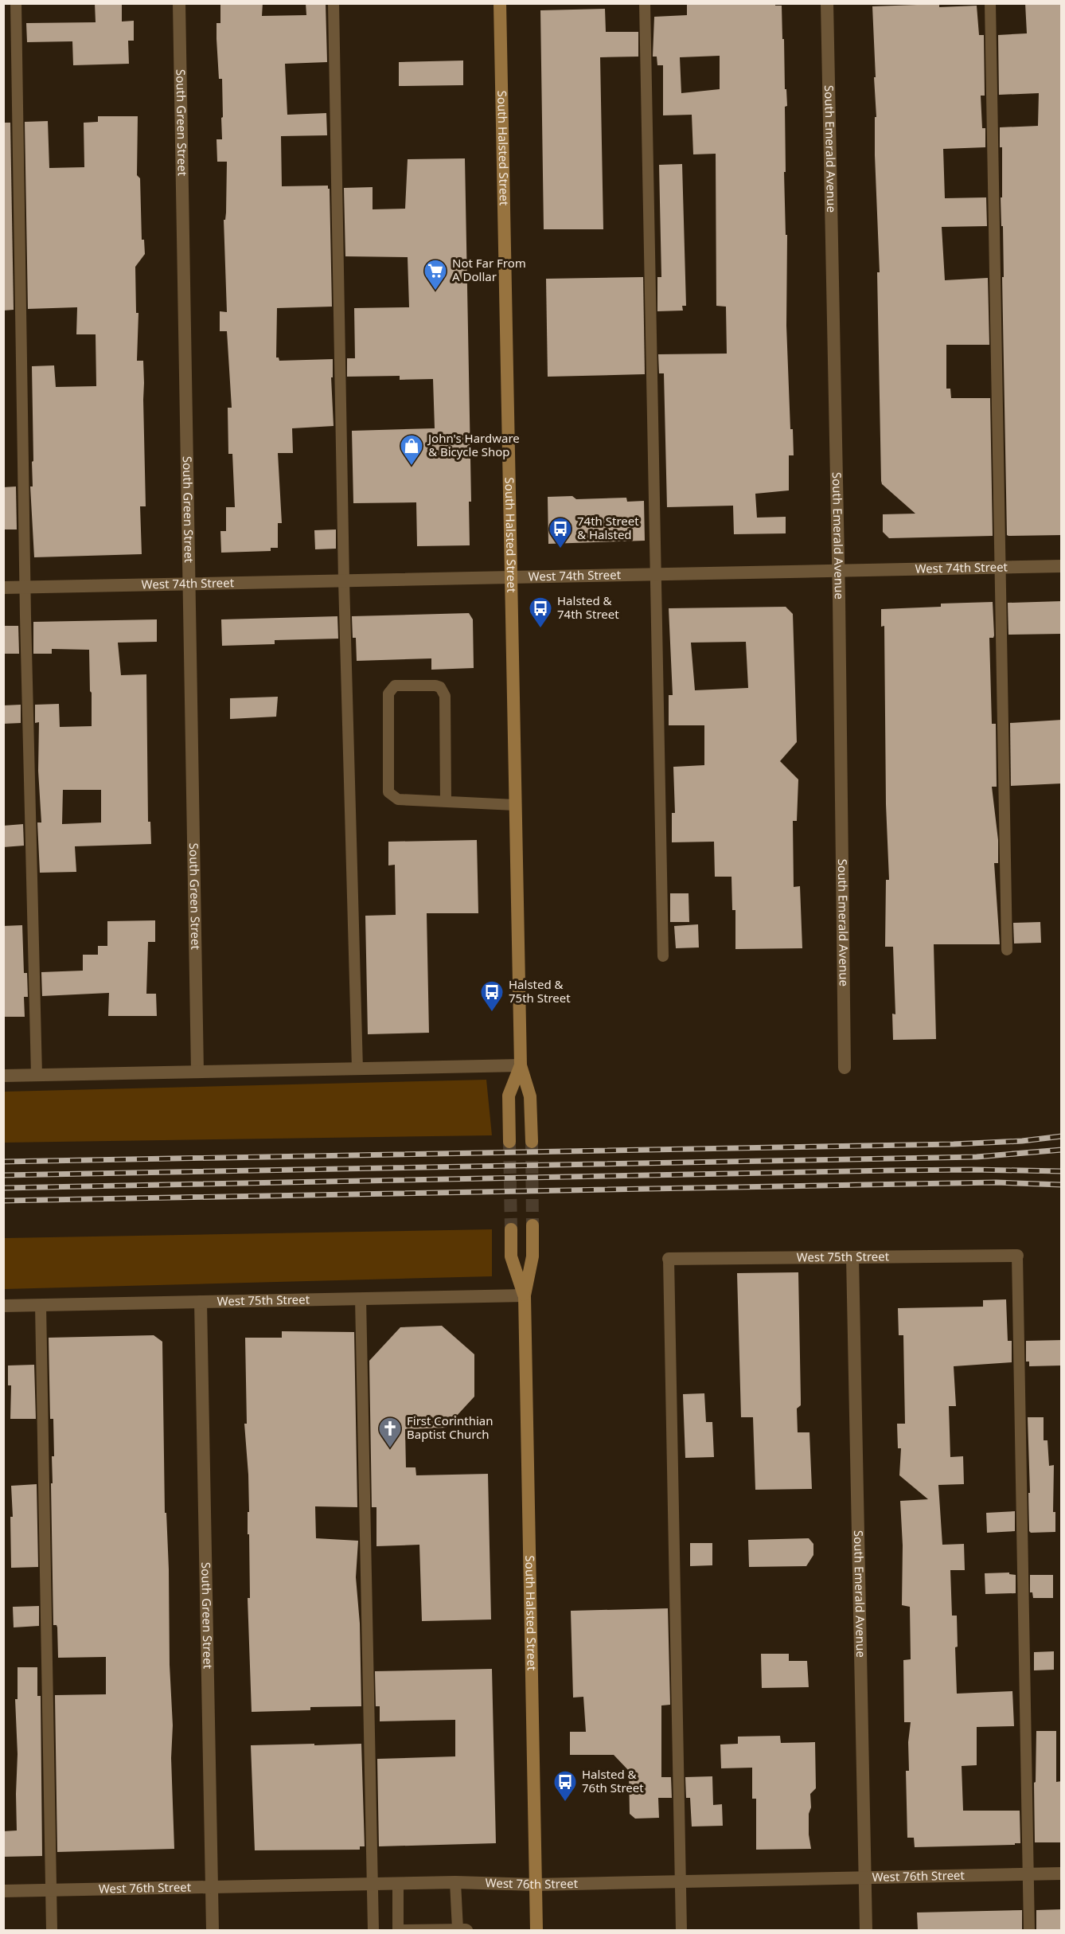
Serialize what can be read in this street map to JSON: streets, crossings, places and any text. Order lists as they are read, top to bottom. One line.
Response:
{"streets":{"main road":["South Halsted Street"],"street":["South Green Street","South Emerald Avenue","West 74th Street","West 75th Street","West 76th Street"]},"crossings":[["South Green Street","West 74th Street"],["South Green Street","West 75th Street"],["South Green Street","West 76th Street"],["South Halsted Street","West 74th Street"],["South Halsted Street","West 75th Street"],["South Halsted Street","West 76th Street"],["South Emerald Avenue","West 74th Street"],["South Emerald Avenue","West 75th Street"],["South Emerald Avenue","West 76th Street"]],"places":{"supermarket":["Not Far From A Dollar"],"shop":["John's Hardware & Bicycle Shop"],"bus stop":["74th Street & Halsted","Halsted & 74th Street","Halsted & 75th Street","Halsted & 76th Street"],"church":["First Corinthian Baptist Church"]}}
